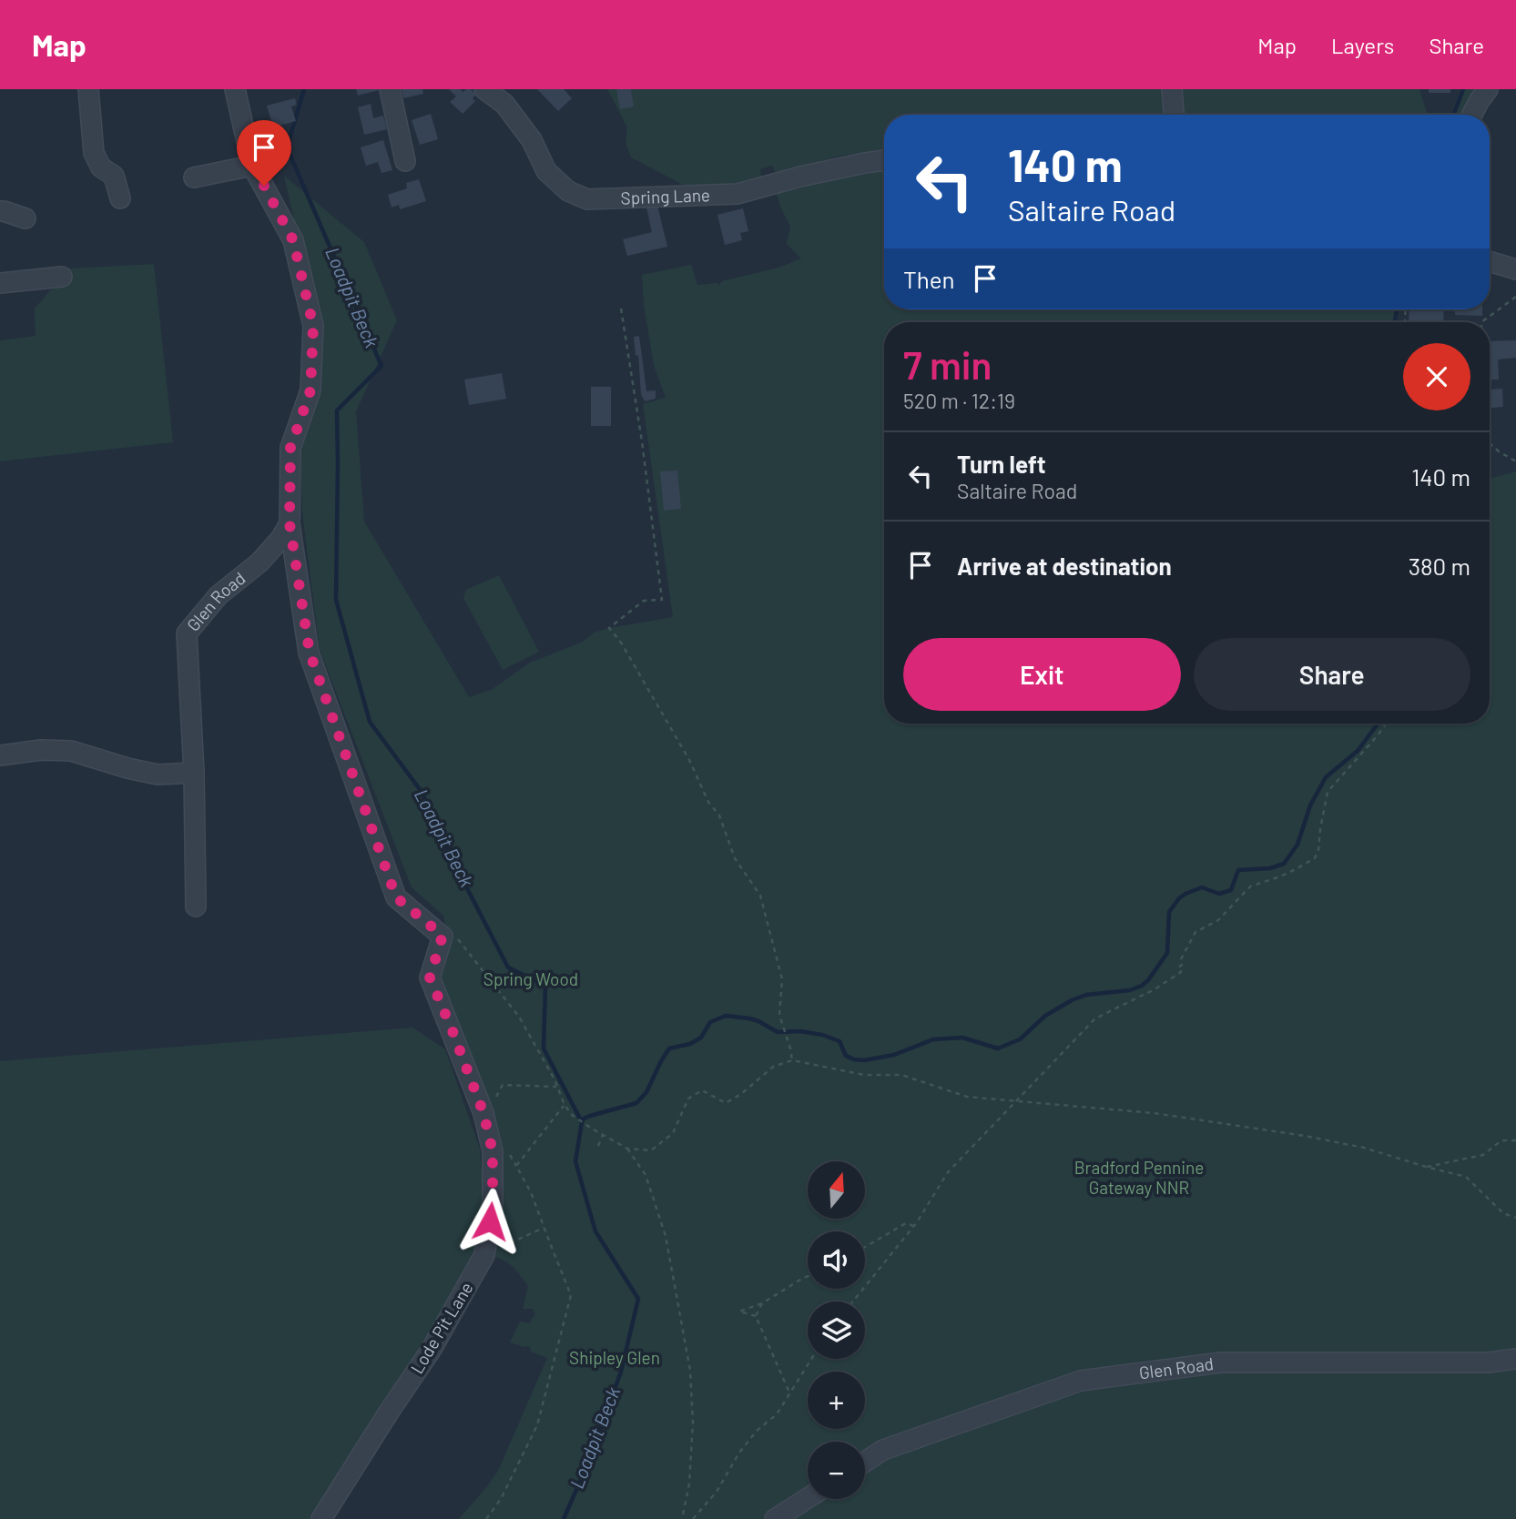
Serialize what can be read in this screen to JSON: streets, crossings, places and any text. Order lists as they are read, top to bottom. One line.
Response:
{"streets":{"street":["Spring Lane","Glen Road","Lode Pit Lane"]},"water":["Loadpit Beck"],"parks":["Spring Wood","Bradford Pennine Gateway NNR","Shipley Glen"],"north":"top","page":{"header":"Map","nav":["Map","Layers","Share"],"turn":["140 m","Saltaire Road"],"then":"Then","heading":["7 min","520 m · 12:19"],"list":[{"name":"Turn left","note":"Saltaire Road","value":"140 m"},{"name":"Arrive at destination","value":"380 m"}],"buttons":["Exit","Share"],"map_buttons":["+","−"]}}
